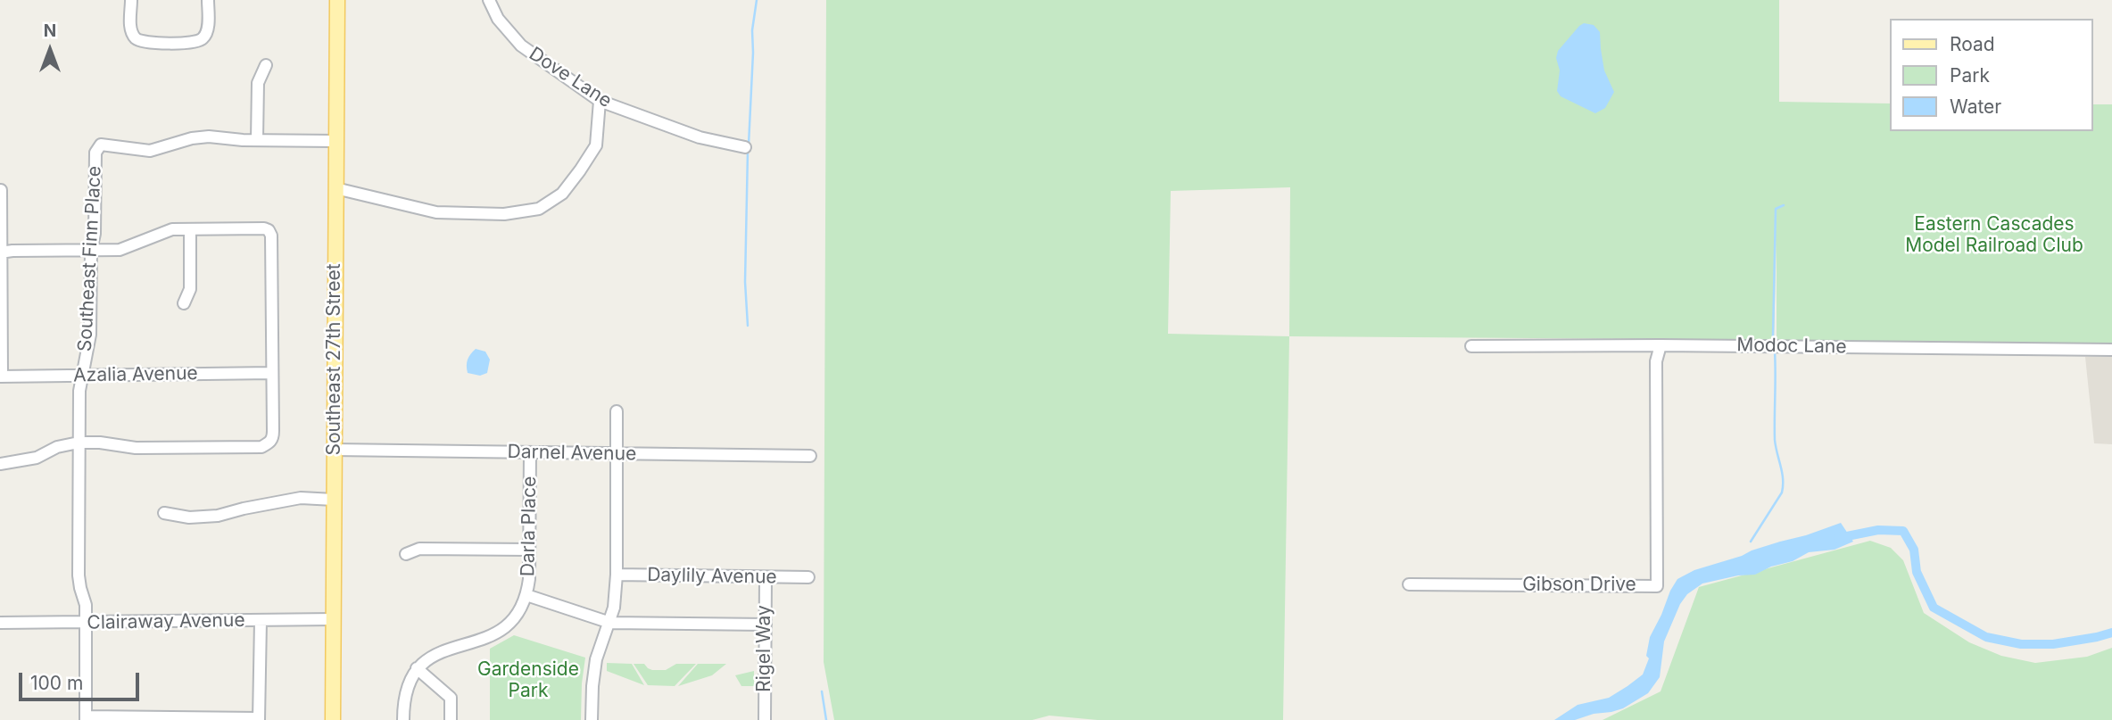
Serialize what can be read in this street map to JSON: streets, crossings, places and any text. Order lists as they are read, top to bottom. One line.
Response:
{"streets":{"main road":["Southeast 27th Street"],"street":["Dove Lane","Southeast Finn Place","Modoc Lane","Azalia Avenue","Darnel Avenue","Darla Place","Daylily Avenue","Gibson Drive","Clairaway Avenue","Rigel Way"]},"crossings":[["Southeast Finn Place","Azalia Avenue"],["Southeast Finn Place","Clairaway Avenue"],["Modoc Lane","Gibson Drive"],["Southeast 27th Street","Darnel Avenue"],["Southeast 27th Street","Clairaway Avenue"],["Darnel Avenue","Darla Place"],["Daylily Avenue","Rigel Way"]],"parks":["Eastern Cascades Model Railroad Club","Gardenside Park"],"legend":["Road","Park","Water"],"scale_bar":"100 m","north":"top"}
